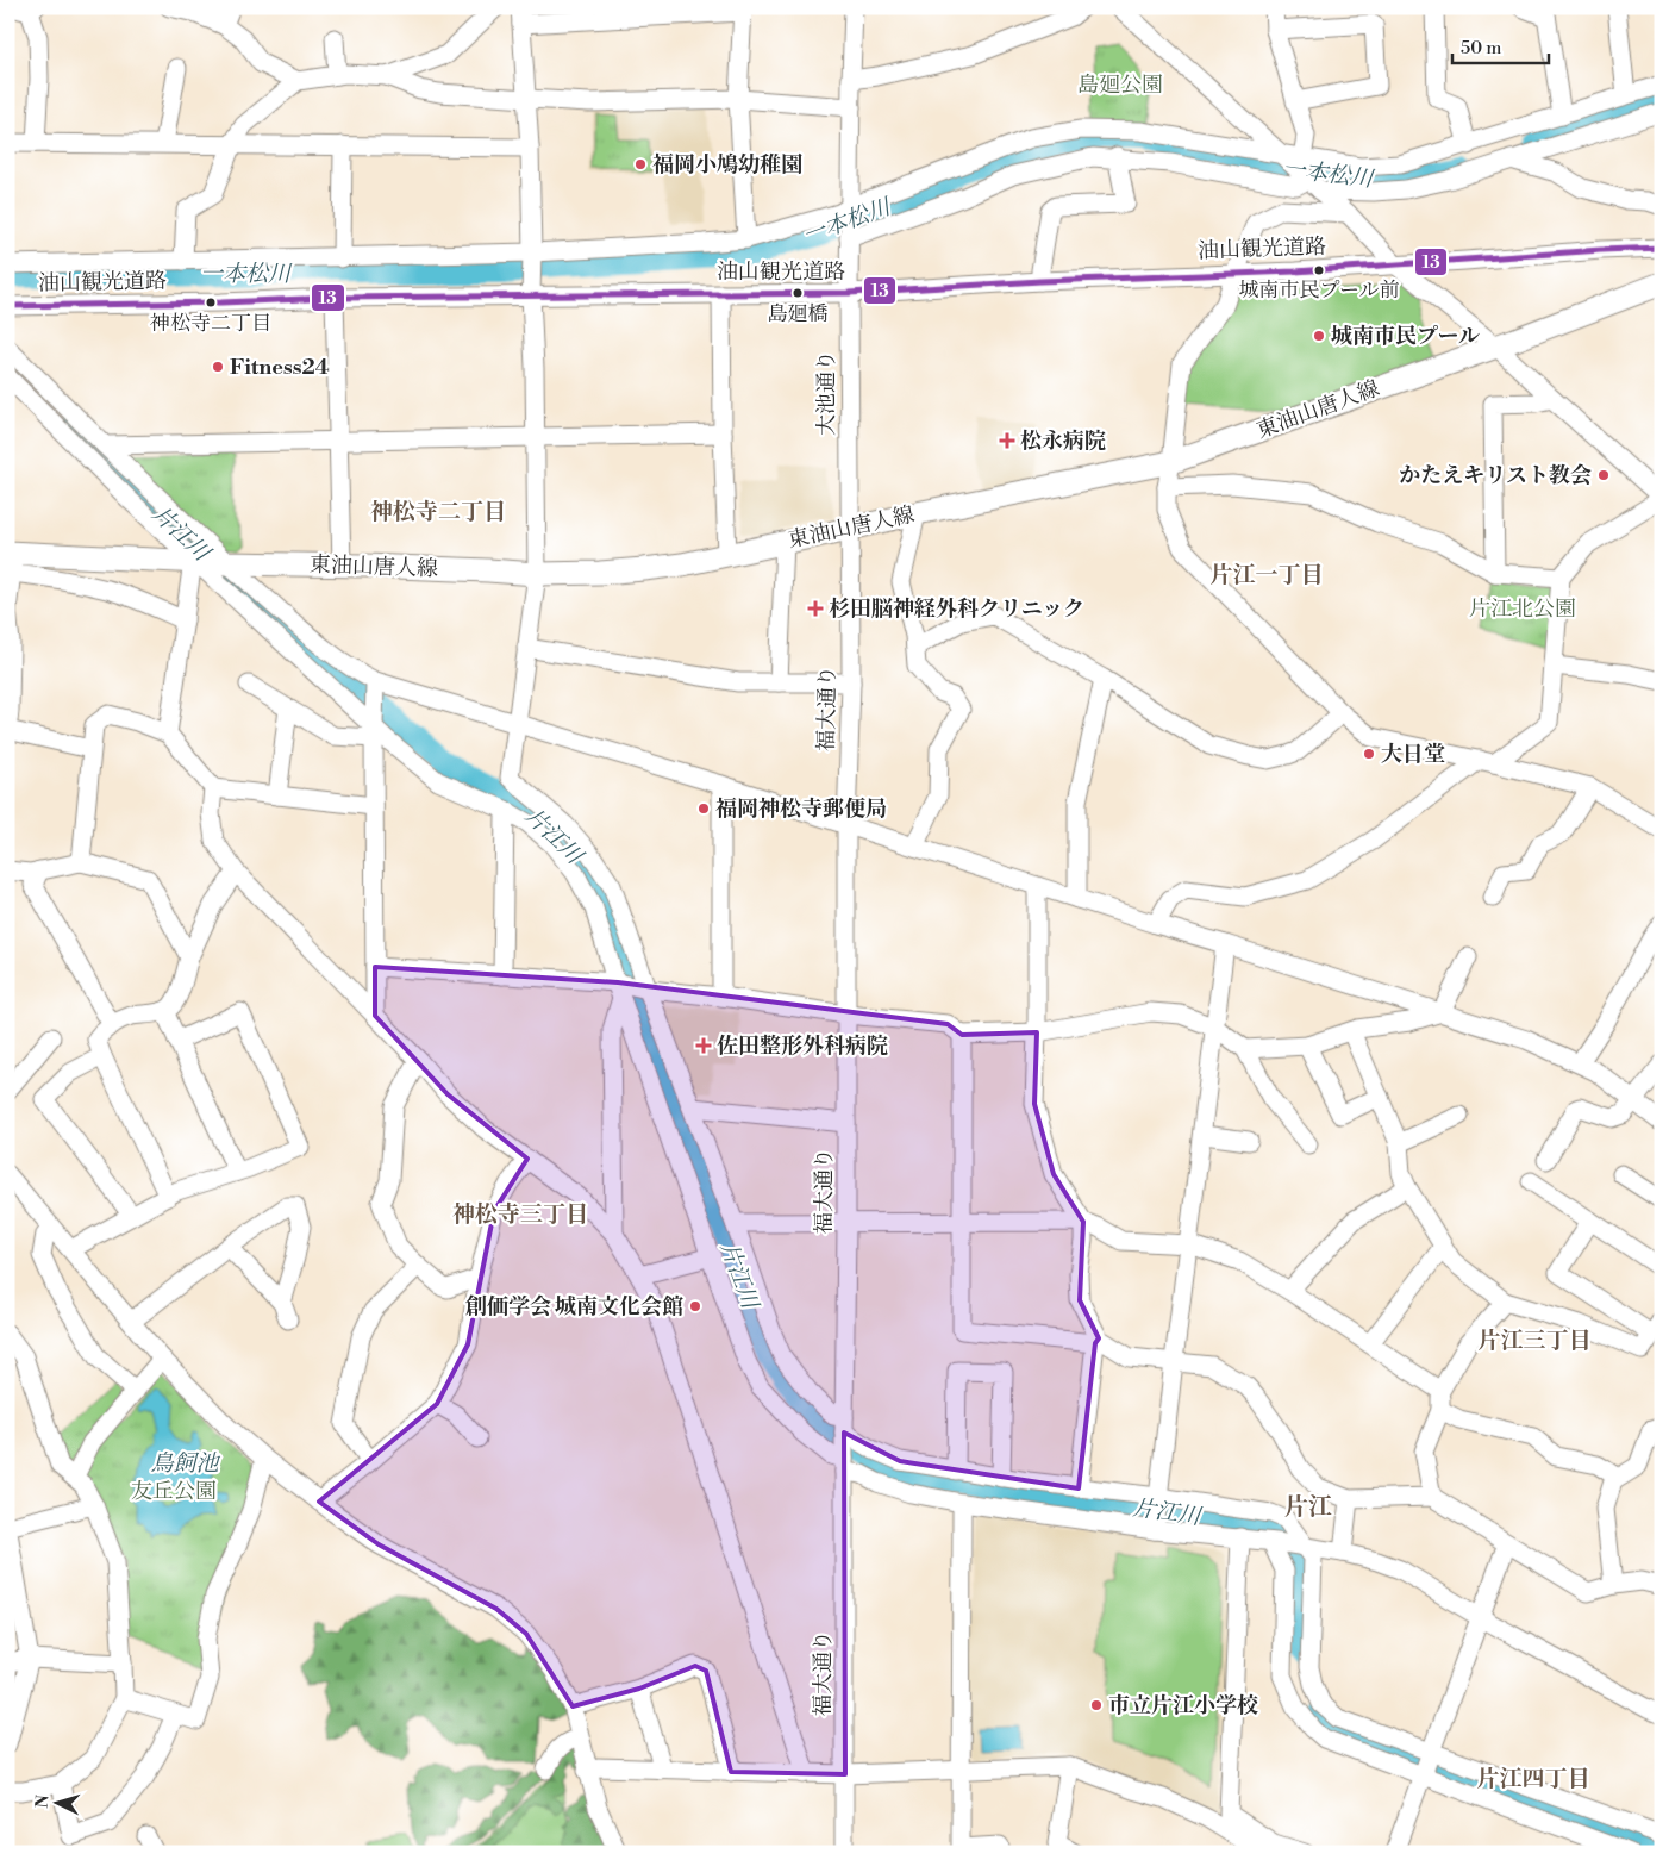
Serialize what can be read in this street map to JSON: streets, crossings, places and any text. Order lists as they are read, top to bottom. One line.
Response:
{"streets":{"main road":["東油山唐人線"],"street":["油山観光道路","大池通り","福大通り"]},"crossings":[["油山観光道路","大池通り"],["大池通り","東油山唐人線"],["大池通り","福大通り"],["東油山唐人線","福大通り"]],"districts":["神松寺二丁目","片江一丁目","神松寺三丁目","片江三丁目","片江","片江四丁目"],"water":["一本松川","片江川","鳥飼池"],"parks":["島廻公園","片江北公園","友丘公園"],"places":{"other":["福岡小鳩幼稚園","城南市民プール前","島廻橋","神松寺二丁目","城南市民プール","Fitness24","かたえキリスト教会","大日堂","福岡神松寺郵便局","創価学会 城南文化会館","市立片江小学校"],"health":["松永病院","杉田脳神経外科クリニック","佐田整形外科病院"]},"lines":["transit line 13"],"scale_bar":"50 m","north":"left"}
